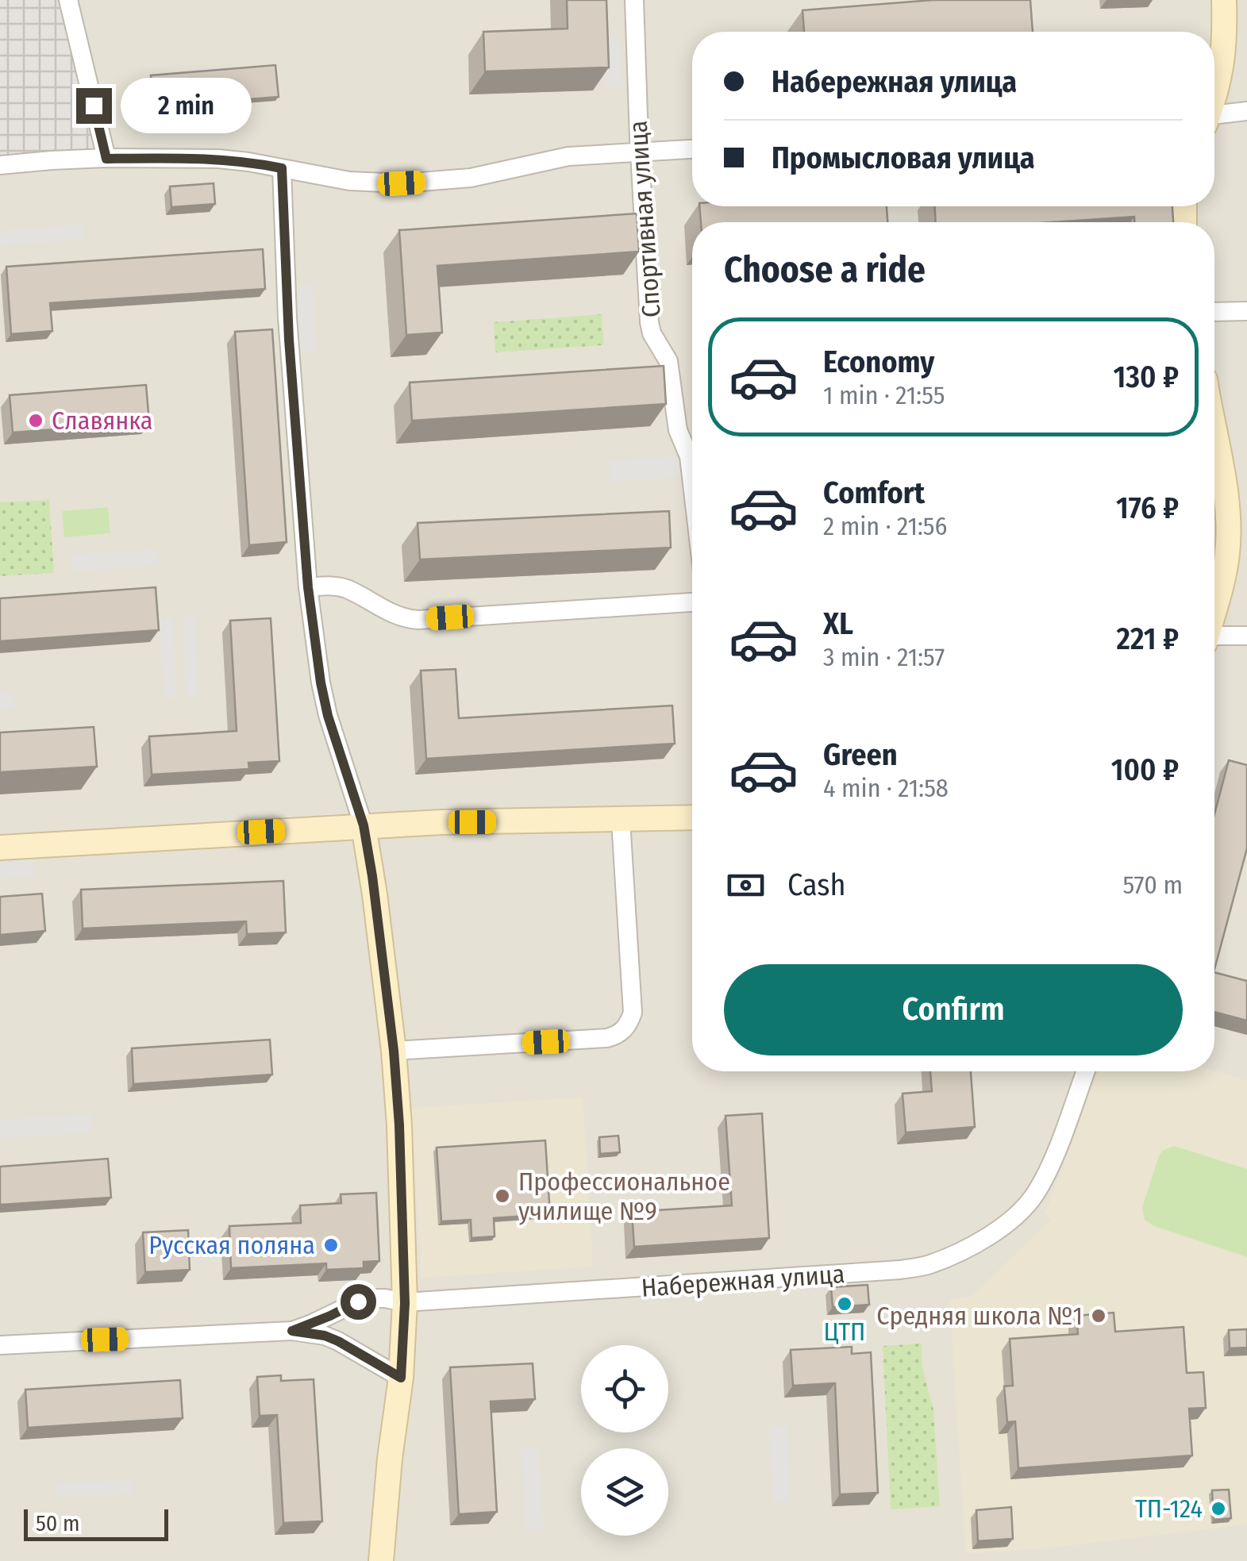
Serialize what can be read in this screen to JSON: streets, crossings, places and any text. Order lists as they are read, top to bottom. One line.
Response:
{"streets":{"street":["Спортивная улица","Набережная улица"]},"places":["Славянка","Профессиональное училище №9","Русская поляна","ЦТП","Средняя школа №1","ТП-124"],"scale_bar":"50 m","page":{"banner":["Набережная улица","Промысловая улица"],"bubble":"2 min","heading":"Choose a ride","list":[{"name":"Economy","note":"1 min · 21:55","value":"130 ₽"},{"name":"Comfort","note":"2 min · 21:56","value":"176 ₽"},{"name":"XL","note":"3 min · 21:57","value":"221 ₽"},{"name":"Green","note":"4 min · 21:58","value":"100 ₽"}],"pay":["Cash","570 m"],"buttons":"Confirm","scale":"50 m"}}
